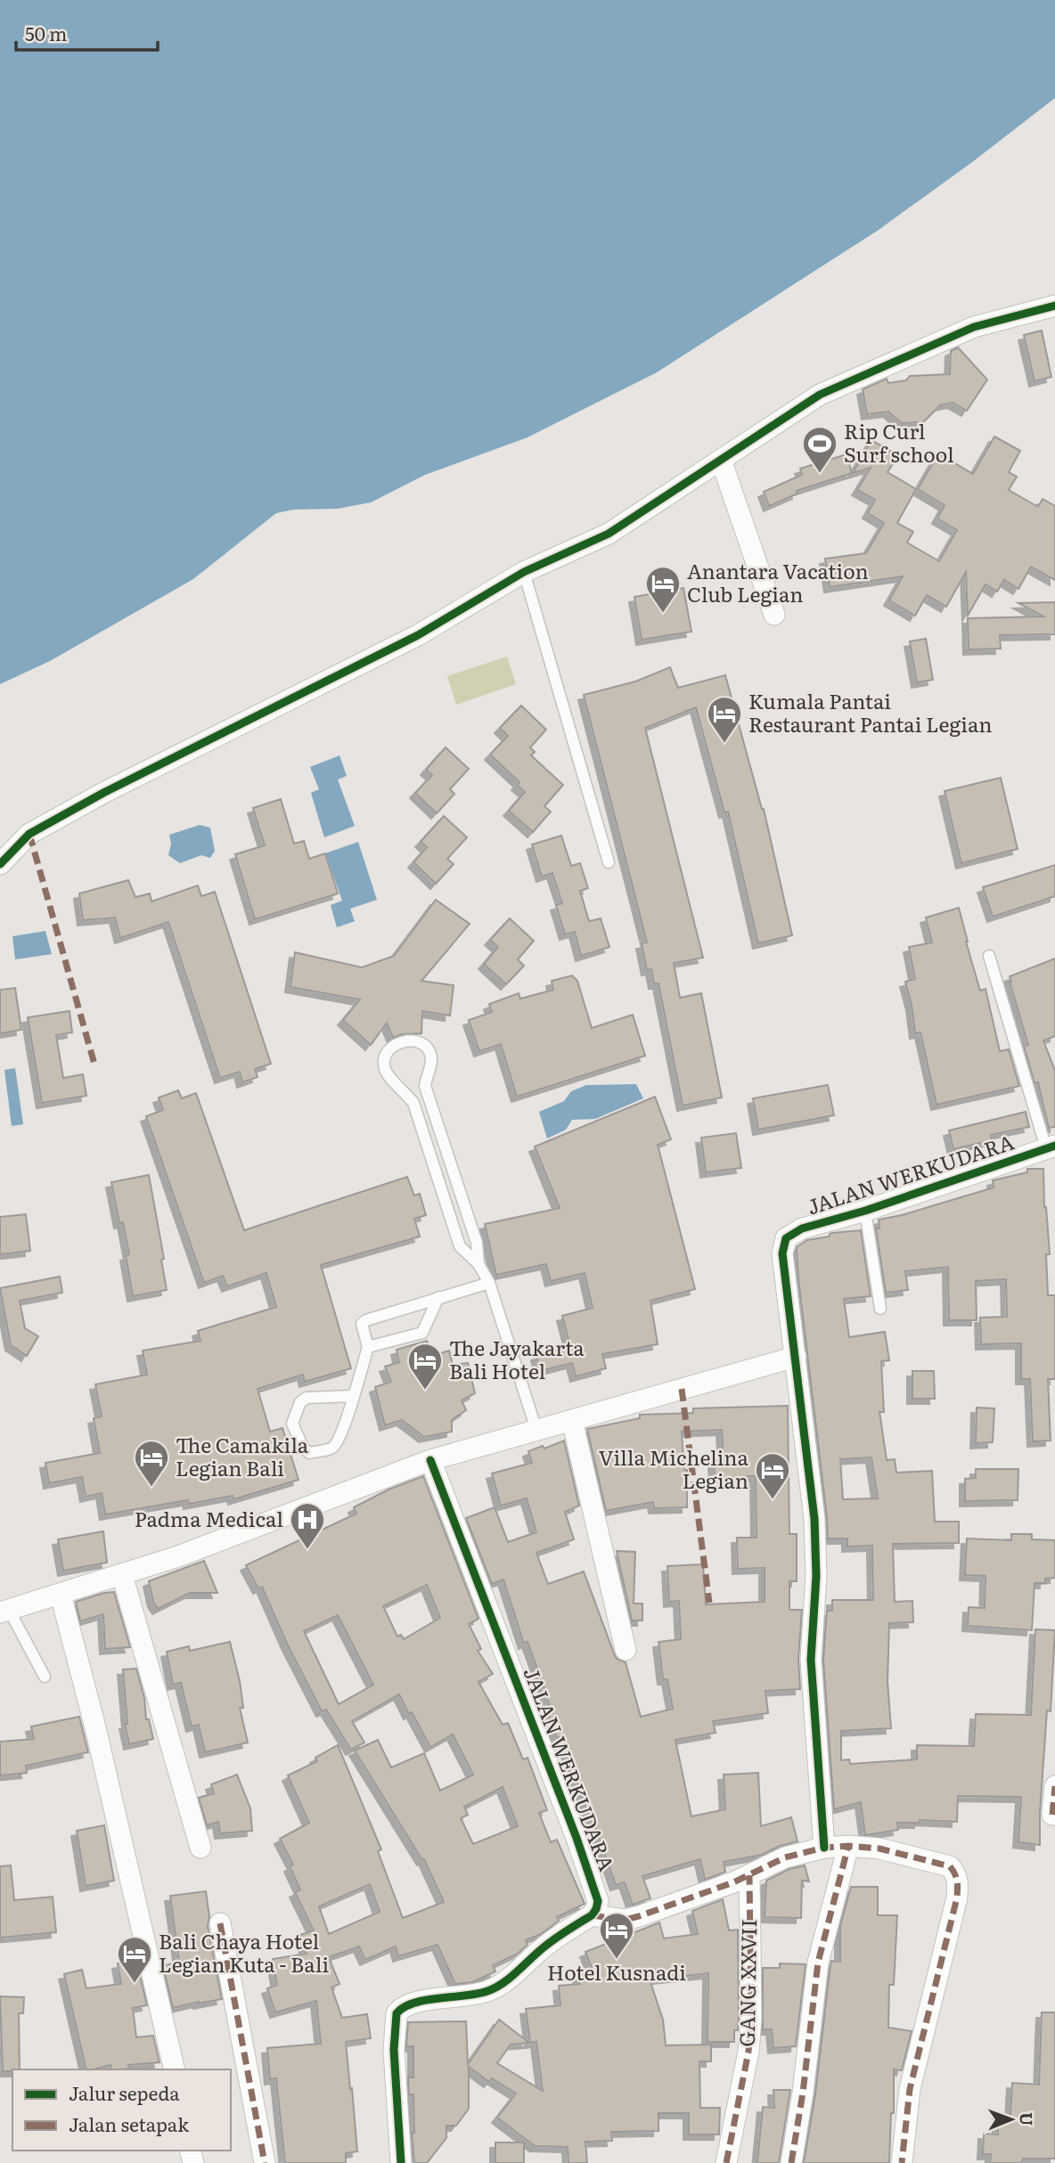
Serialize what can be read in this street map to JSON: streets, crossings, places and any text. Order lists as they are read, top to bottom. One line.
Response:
{"streets":{"street":["JALAN WERKUDARA","GANG XXVII"]},"places":{"sports":["Rip Curl Surf school"],"hotel":["Anantara Vacation Club Legian","Kumala Pantai Restaurant Pantai Legian","The Jayakarta Bali Hotel","The Camakila Legian Bali","Villa Michelina Legian","Hotel Kusnadi","Bali Chaya Hotel Legian Kuta - Bali"],"hospital":["Padma Medical"]},"legend":["Jalur sepeda","Jalan setapak"],"scale_bar":"50 m","north":"right"}
